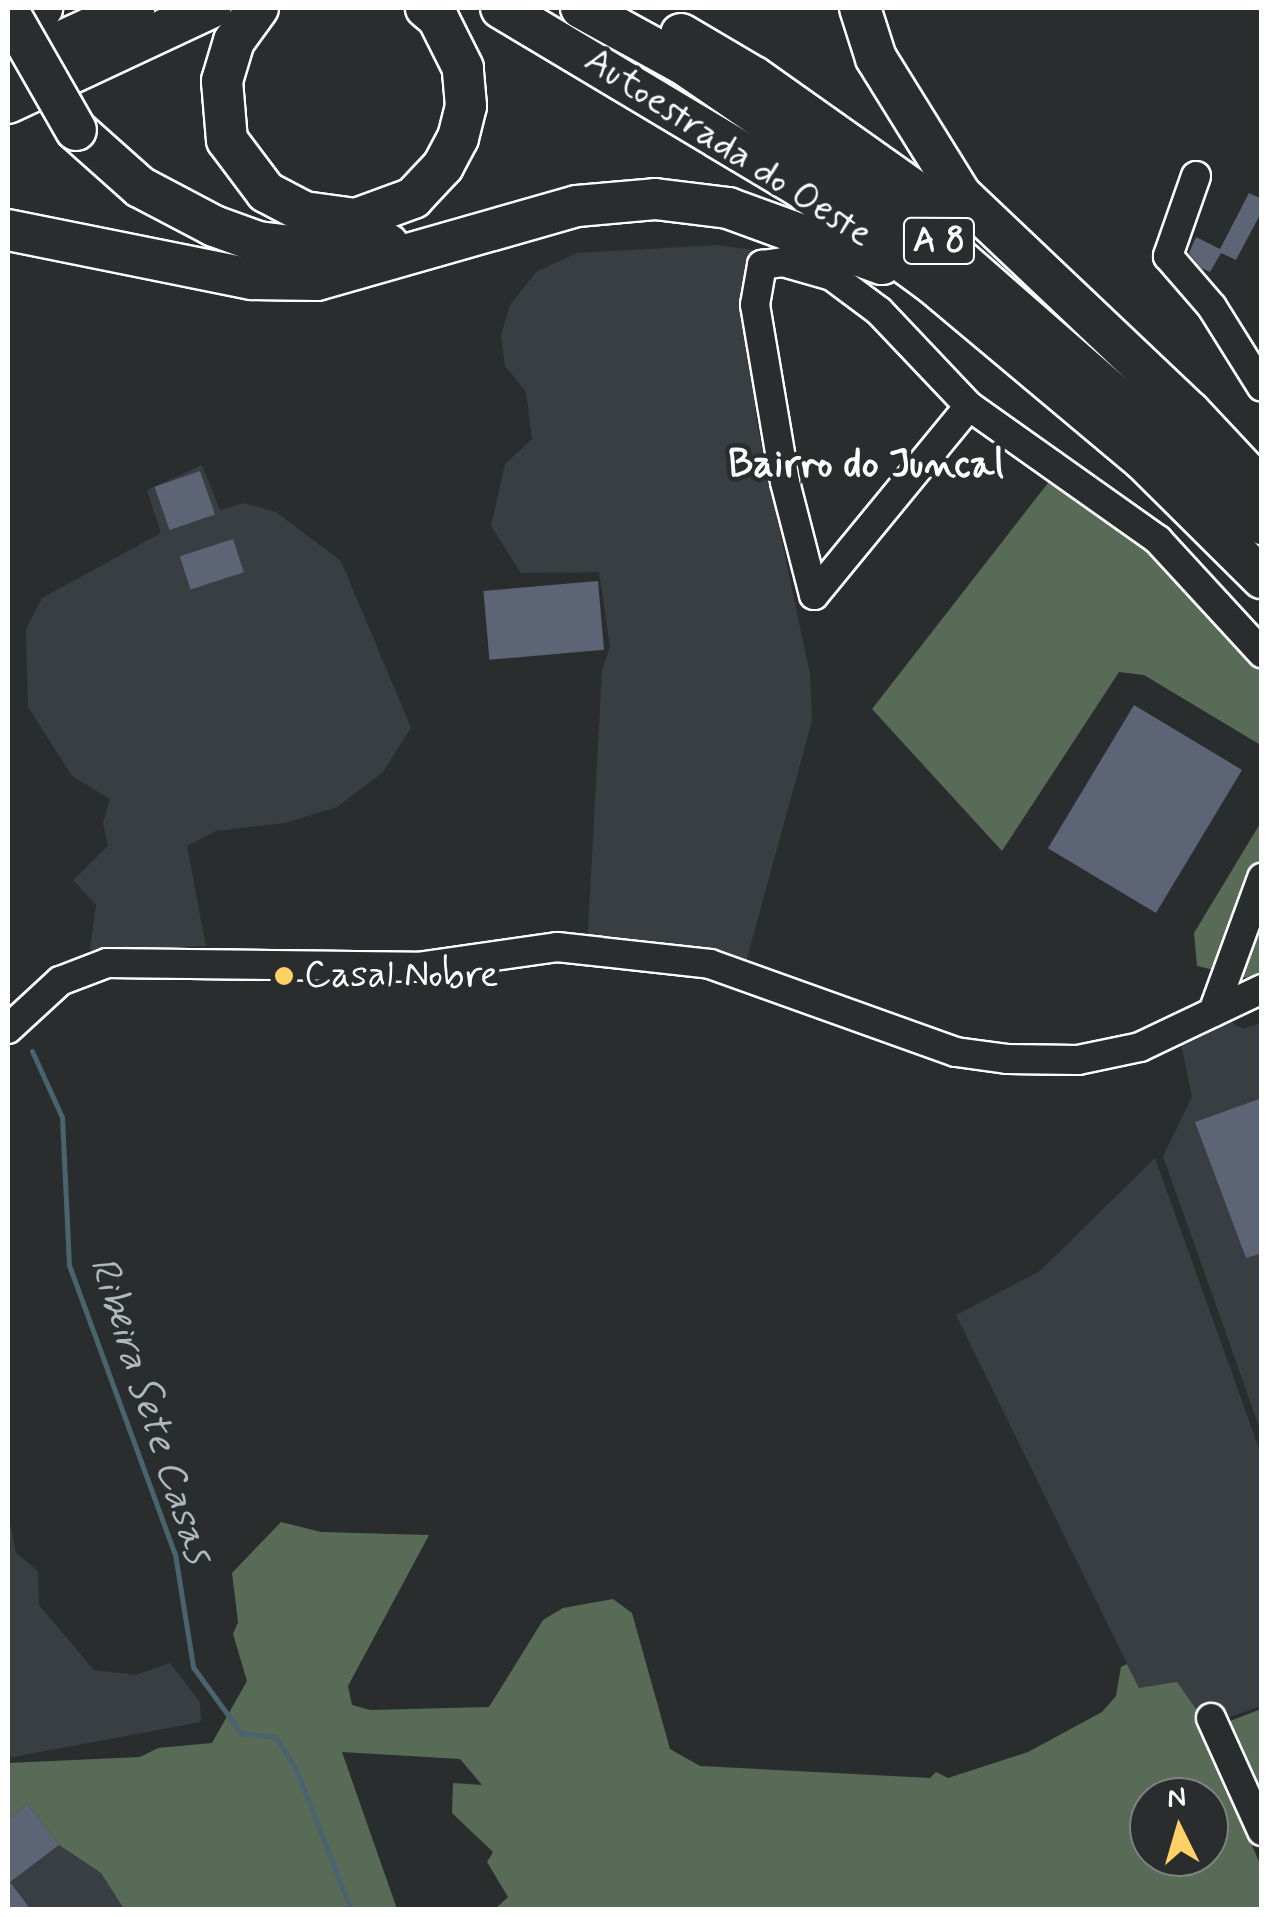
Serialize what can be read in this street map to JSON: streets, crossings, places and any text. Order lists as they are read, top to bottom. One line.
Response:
{"streets":{"highway":["Autoestrada do Oeste","A 8"]},"districts":["Bairro do Juncal"],"water":["Ribeira Sete Casas"],"places":["Casal Nobre"],"north":"top"}
